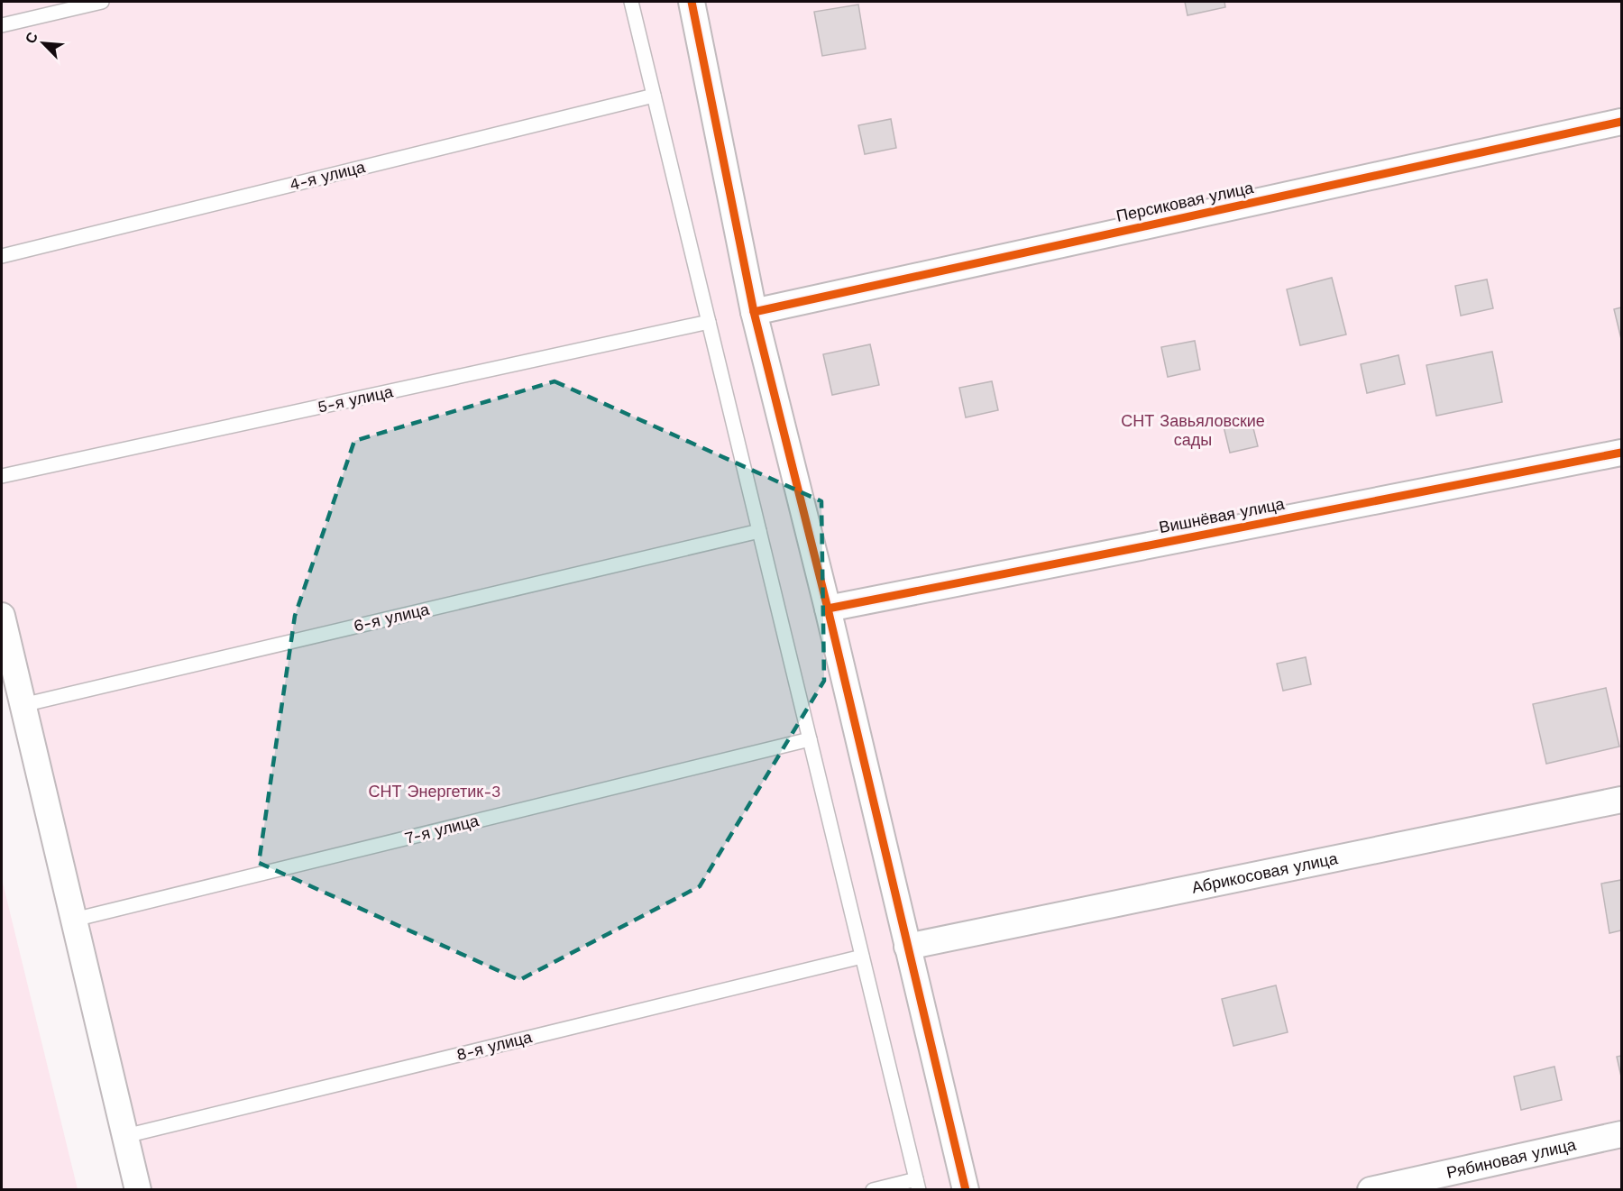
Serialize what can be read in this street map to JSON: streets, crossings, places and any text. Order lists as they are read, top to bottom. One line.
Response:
{"streets":{"street":["Персиковая улица","Вишнёвая улица","Абрикосовая улица","Рябиновая улица"],"lane":["4-я улица","5-я улица","6-я улица","7-я улица","8-я улица"]},"parks":["СНТ Завьяловские сады","СНТ Энергетик-3"],"north":"top left"}
